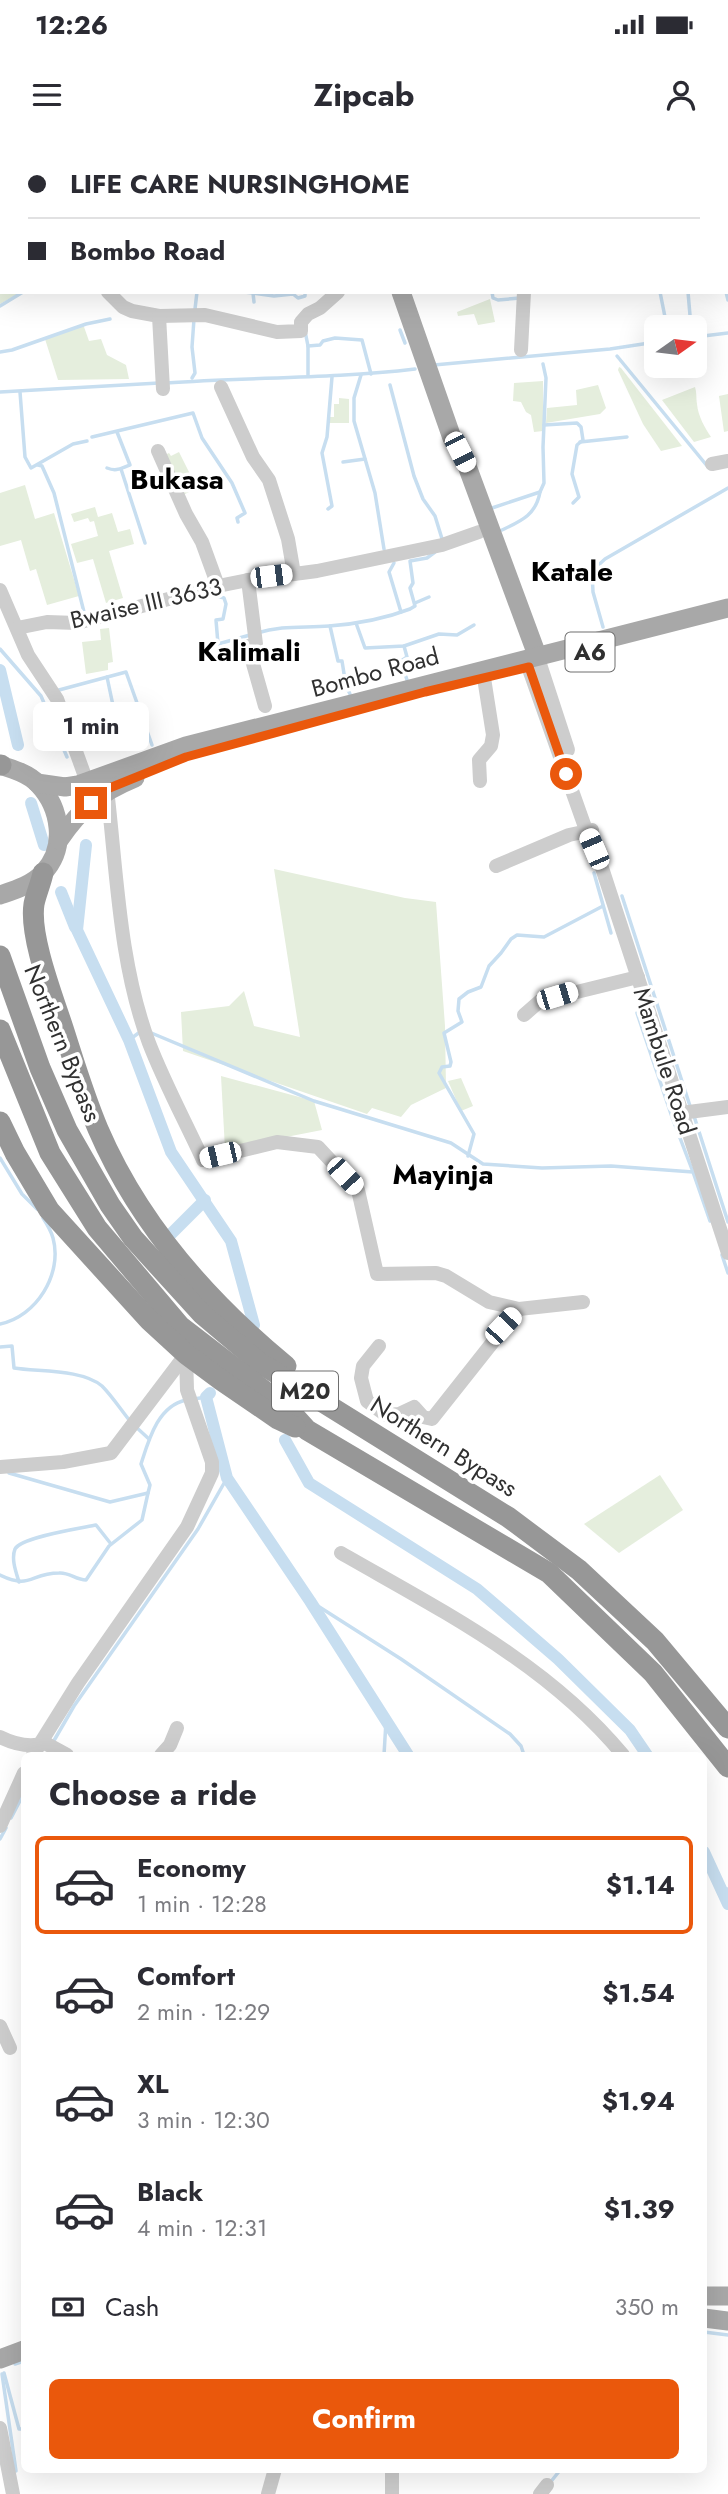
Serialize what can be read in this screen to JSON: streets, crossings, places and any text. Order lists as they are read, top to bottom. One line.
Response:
{"streets":{"highway":["Northern Bypass","M20"],"main road":["A6","Bombo Road"],"street":["Bwaise III 3633","Mambule Road"]},"crossings":[["Bombo Road","Mambule Road"]],"districts":["Bukasa","Katale","Kalimali","Mayinja"],"north":"right","page":{"status":"12:26","header":"Zipcab","banner":["LIFE CARE NURSINGHOME","Bombo Road"],"bubble":"1 min","heading":"Choose a ride","list":[{"name":"Economy","note":"1 min · 12:28","value":"$1.14"},{"name":"Comfort","note":"2 min · 12:29","value":"$1.54"},{"name":"XL","note":"3 min · 12:30","value":"$1.94"},{"name":"Black","note":"4 min · 12:31","value":"$1.39"}],"pay":["Cash","350 m"],"buttons":"Confirm"}}
